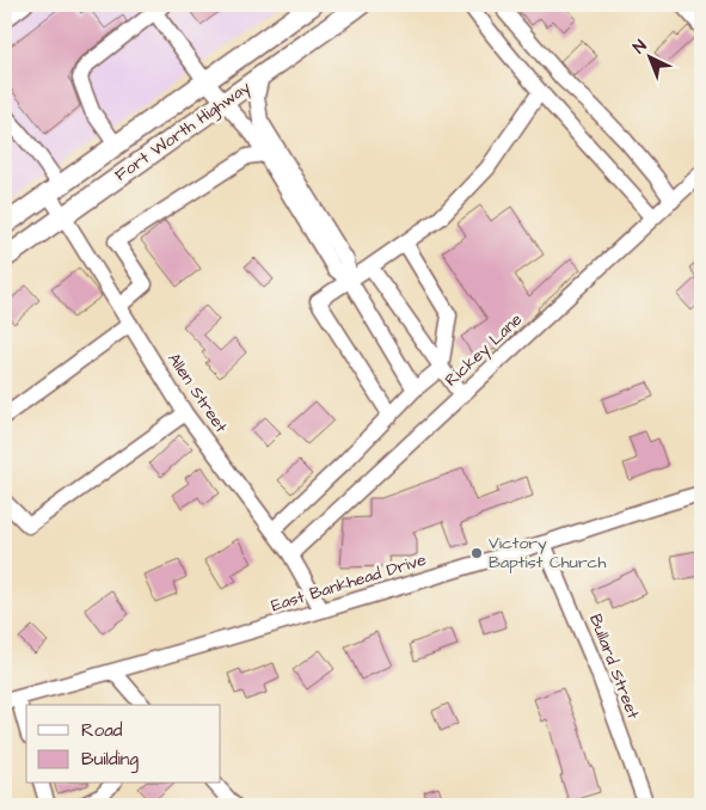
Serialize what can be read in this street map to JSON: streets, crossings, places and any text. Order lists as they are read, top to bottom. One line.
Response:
{"streets":{"main road":["Fort Worth Highway"],"street":["Rickey Lane","Allen Street","East Bankhead Drive","Bullard Street"]},"crossings":[["Fort Worth Highway","Allen Street"],["Rickey Lane","Allen Street"],["Allen Street","East Bankhead Drive"],["East Bankhead Drive","Bullard Street"]],"places":["Victory Baptist Church"],"legend":["Road","Building"],"north":"top left"}
